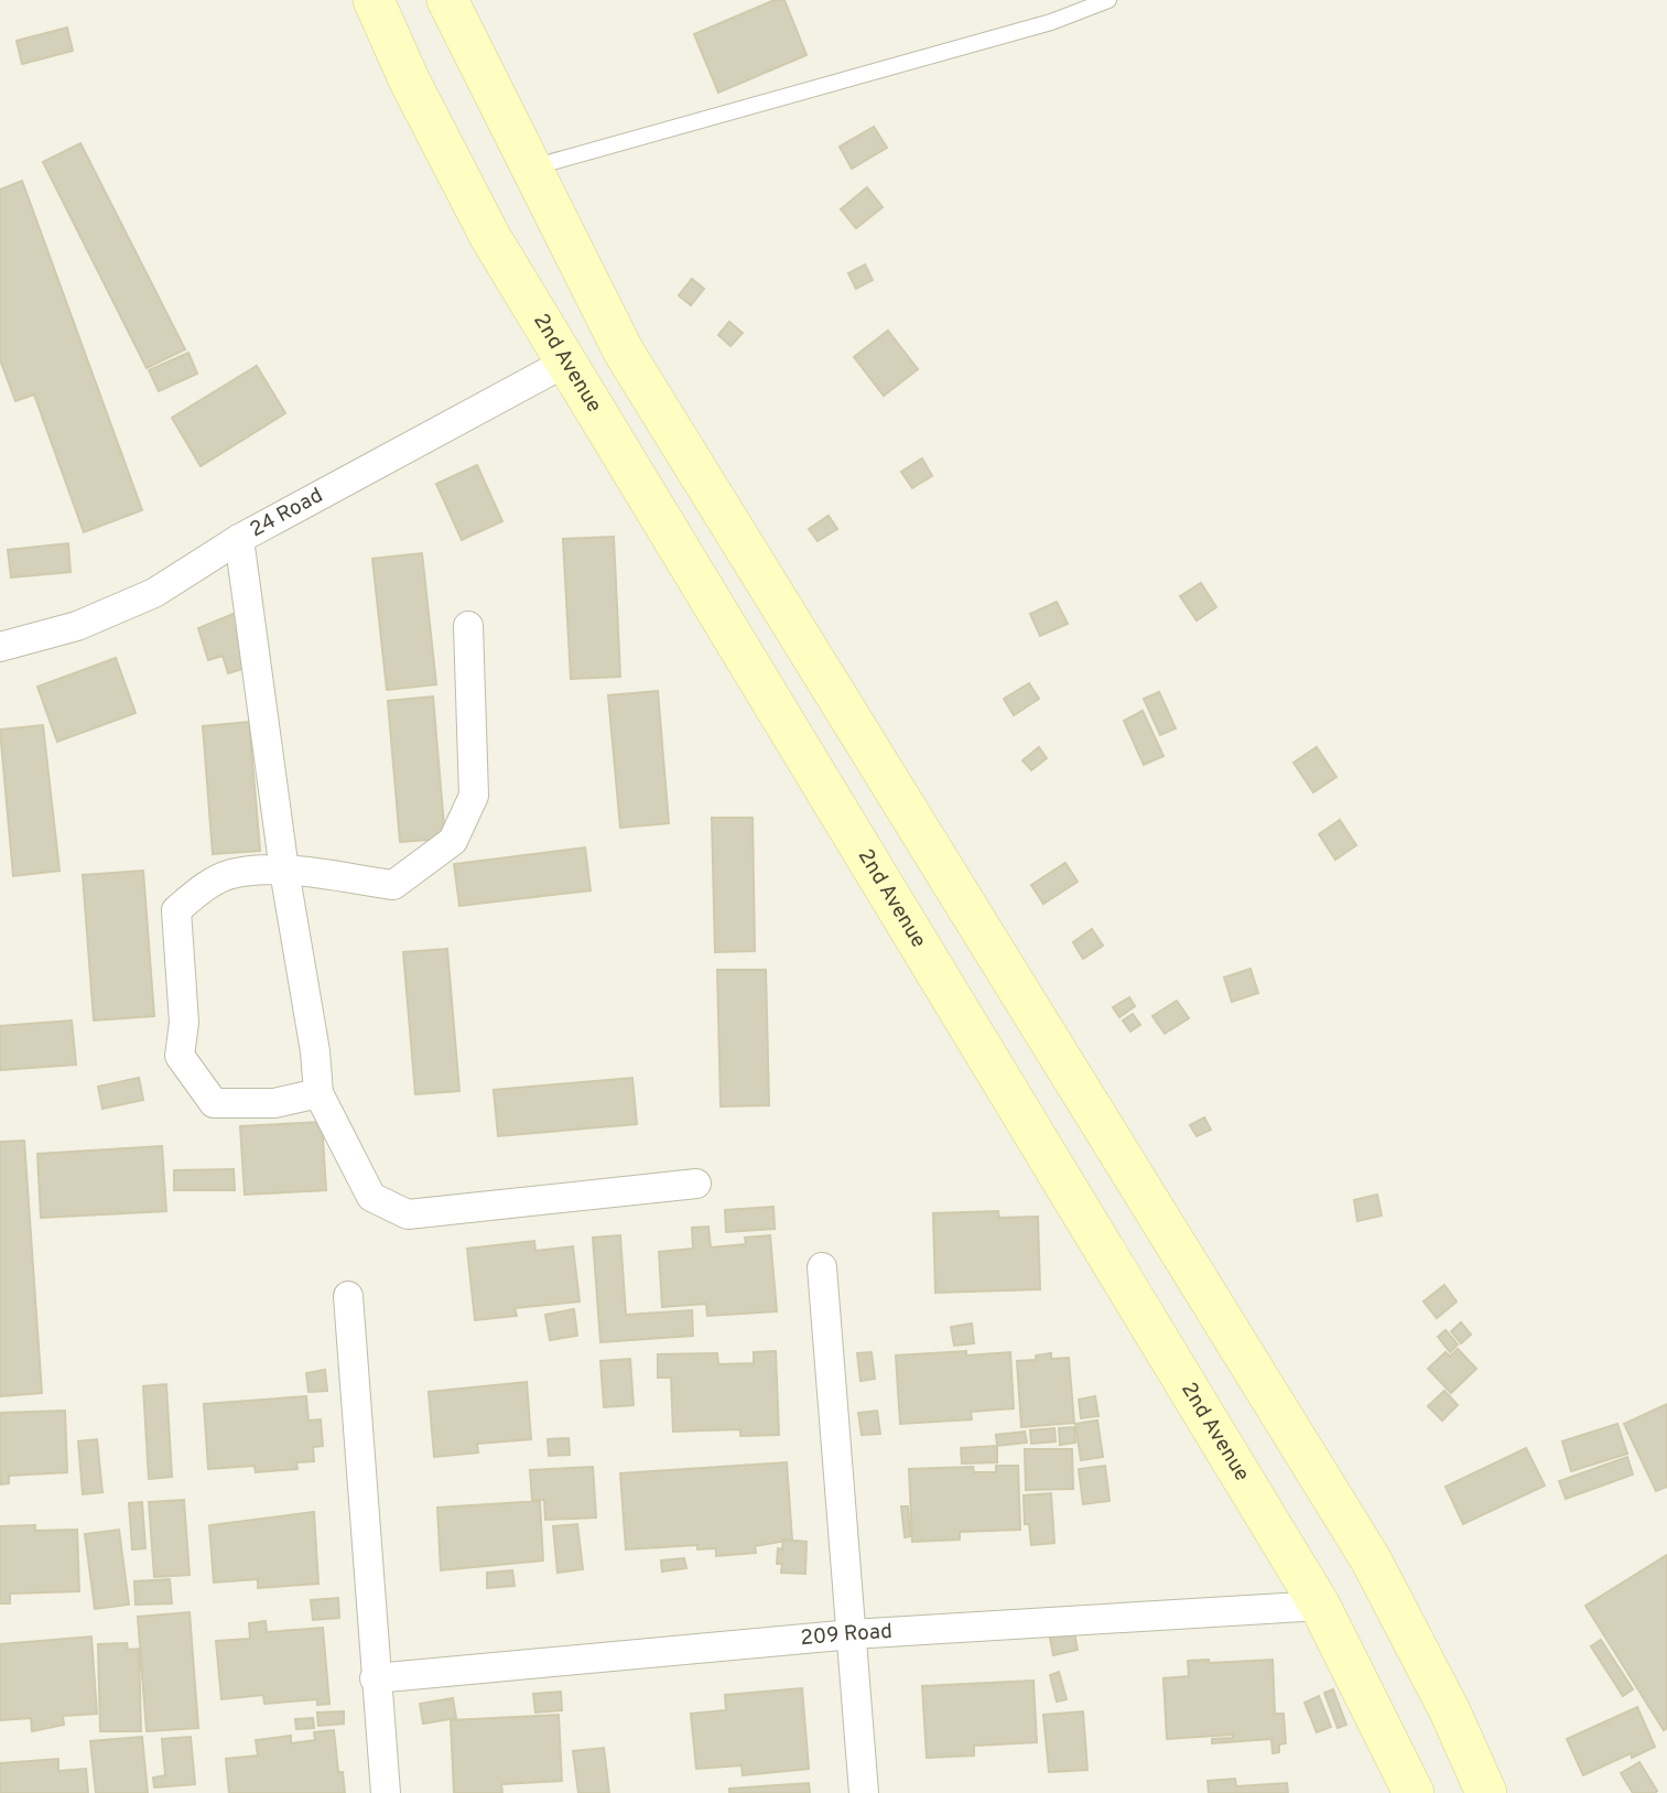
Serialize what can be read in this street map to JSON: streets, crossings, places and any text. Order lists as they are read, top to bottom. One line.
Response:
{"streets":{"street":["2nd Avenue","24 Road","209 Road"]},"crossings":[["2nd Avenue","24 Road"],["2nd Avenue","209 Road"]]}
